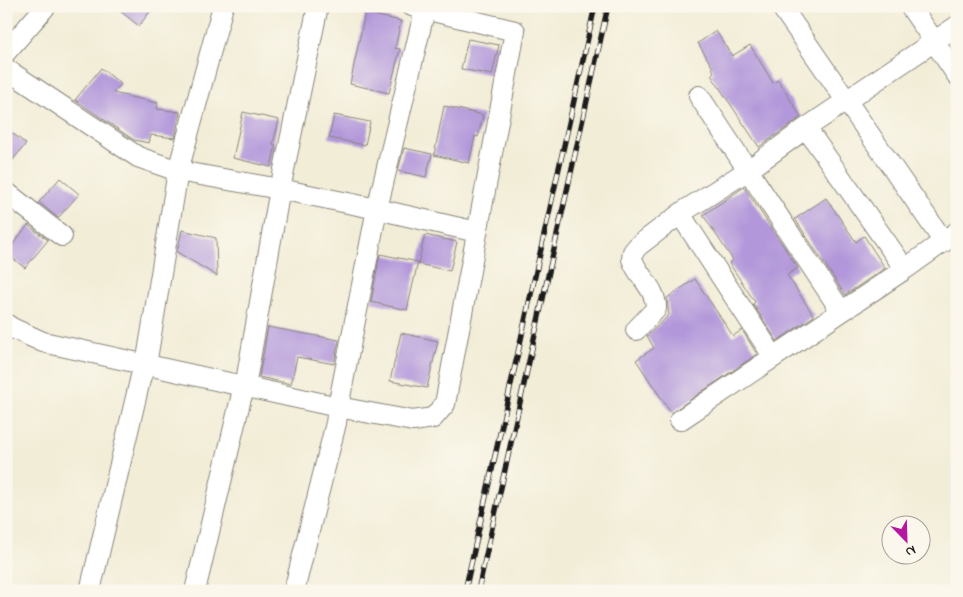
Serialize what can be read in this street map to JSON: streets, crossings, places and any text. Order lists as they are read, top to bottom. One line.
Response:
{"north":"bottom right"}
